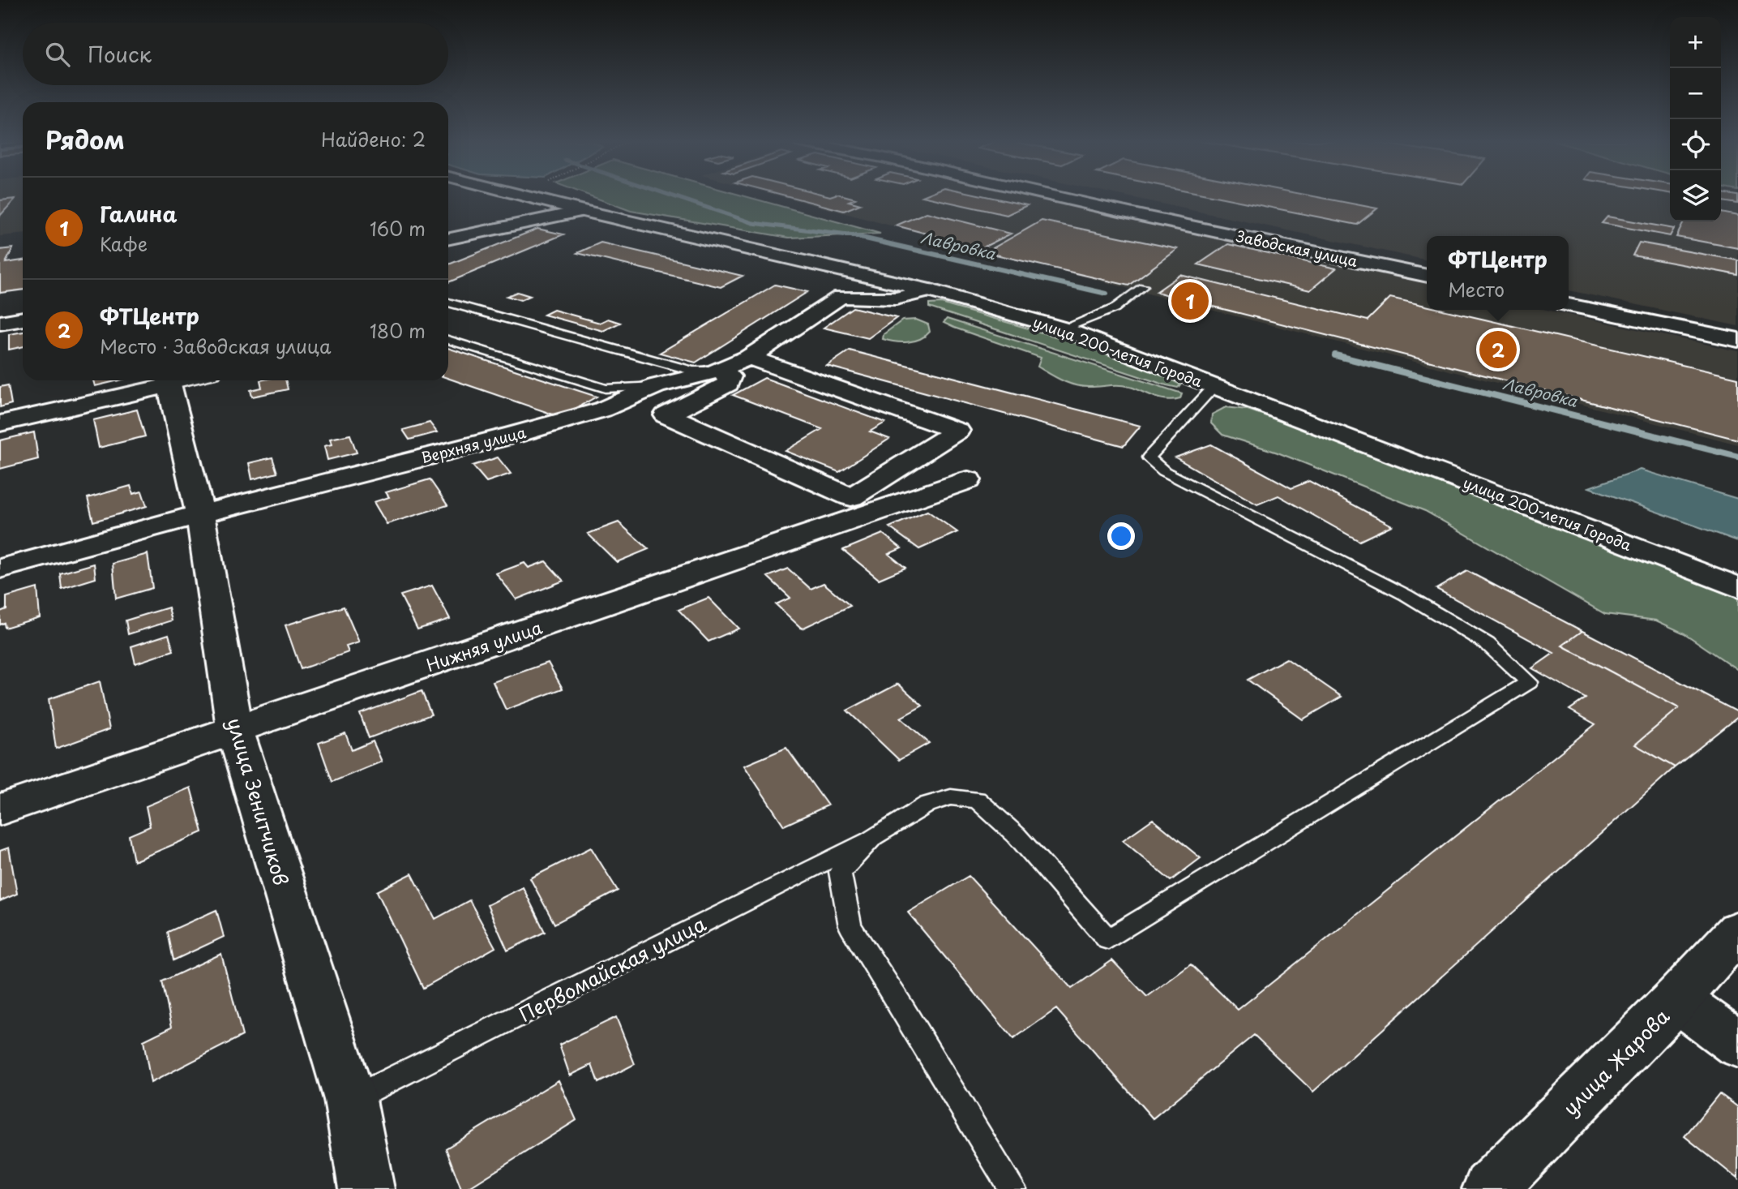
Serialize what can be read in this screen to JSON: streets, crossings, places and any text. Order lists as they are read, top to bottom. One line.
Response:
{"streets":{"street":["Заводская улица","улица 200-летия Города","Верхняя улица","Нижняя улица","улица Зенитчиков","улица Жарова"],"lane":["Первомайская улица"]},"crossings":[["улица 200-летия Города","Верхняя улица"],["Верхняя улица","улица Зенитчиков"],["Нижняя улица","улица Зенитчиков"],["улица Зенитчиков","Первомайская улица"]],"water":["Лавровка"],"page":{"map_buttons":["+","−"],"search":"Поиск","heading":["Рядом","Найдено: 2"],"list":[{"mark":"1","name":"Галина","note":"Кафе","value":"160 m"},{"mark":"2","name":"ФТЦентр","note":"Место · Заводская улица","value":"180 m"}],"popup":["ФТЦентр","Место"],"pins":["1","2"]}}
